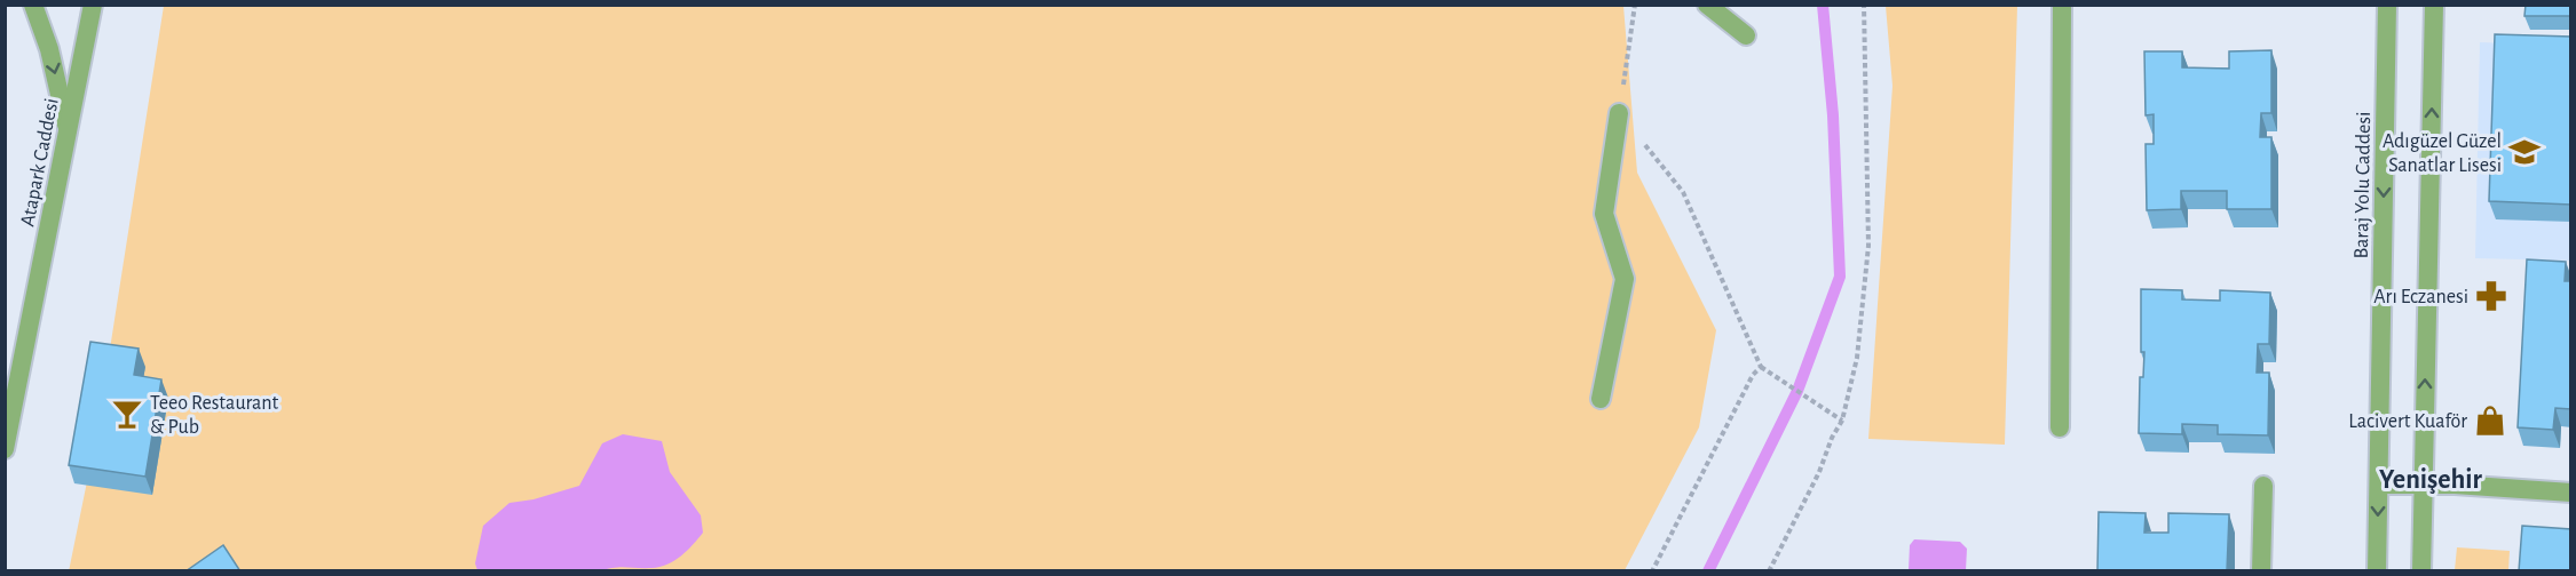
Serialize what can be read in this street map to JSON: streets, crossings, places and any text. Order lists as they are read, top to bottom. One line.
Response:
{"streets":{"street":["Atapark Caddesi","Baraj Yolu Caddesi"]},"districts":["Yenişehir"],"places":{"school or university":["Adıgüzel Güzel Sanatlar Lisesi"],"pharmacy":["Arı Eczanesi"],"bar":["Teeo Restaurant & Pub"],"shop":["Lacivert Kuaför"]}}
